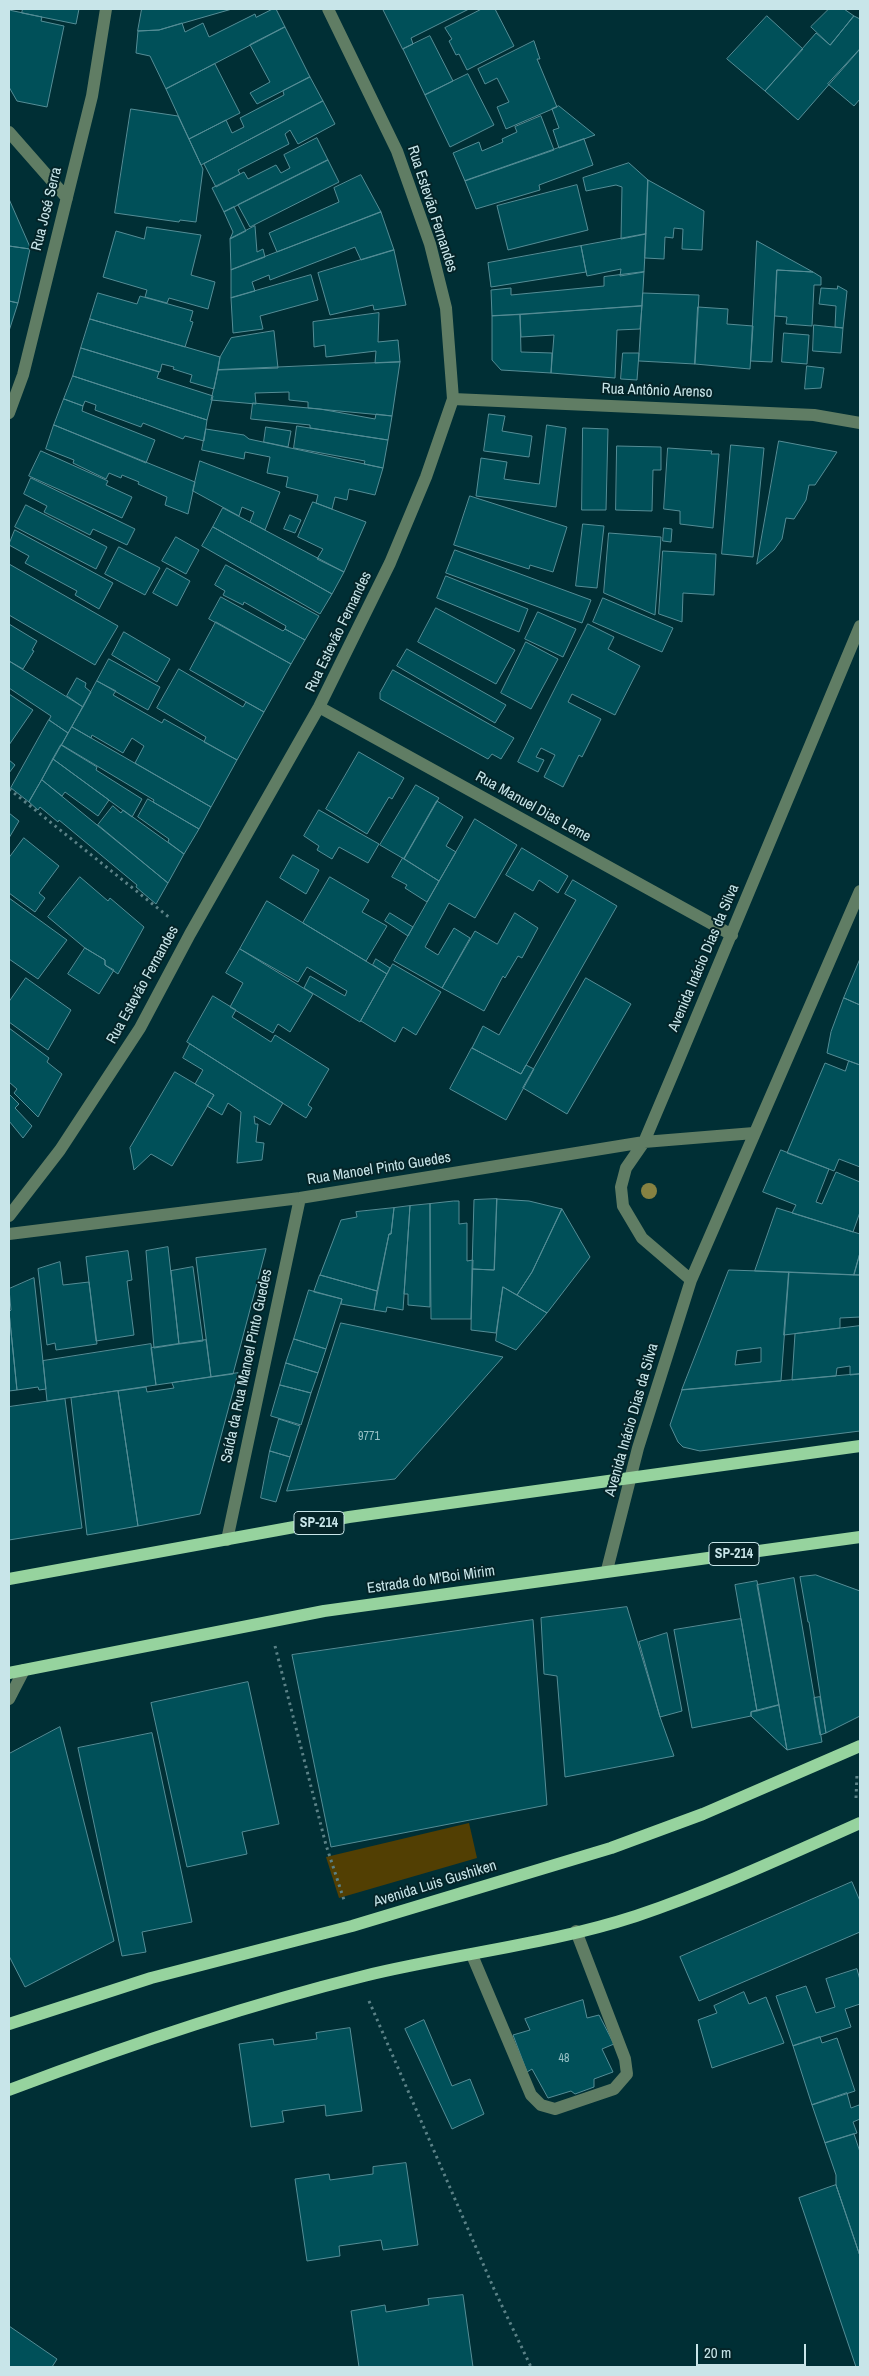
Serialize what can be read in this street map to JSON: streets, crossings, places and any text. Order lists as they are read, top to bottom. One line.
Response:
{"streets":{"main road":["SP-214","Estrada do M'Boi Mirim","Avenida Luis Gushiken"],"street":["Rua José Serra","Rua Estevão Fernandes","Rua Antônio Arenso","Rua Manuel Dias Leme","Avenida Inácio Dias da Silva","Rua Manoel Pinto Guedes","Saída da Rua Manoel Pinto Guedes"]},"crossings":[["Rua Estevão Fernandes","Rua Antônio Arenso"],["Rua Estevão Fernandes","Rua Manuel Dias Leme"],["Rua Manuel Dias Leme","Avenida Inácio Dias da Silva"],["Avenida Inácio Dias da Silva","Rua Manoel Pinto Guedes"],["Avenida Inácio Dias da Silva","SP-214"],["Avenida Inácio Dias da Silva","Estrada do M'Boi Mirim"],["Rua Manoel Pinto Guedes","Saída da Rua Manoel Pinto Guedes"],["Saída da Rua Manoel Pinto Guedes","SP-214"]],"house_numbers":["9771","48"],"scale_bar":"20 m"}
